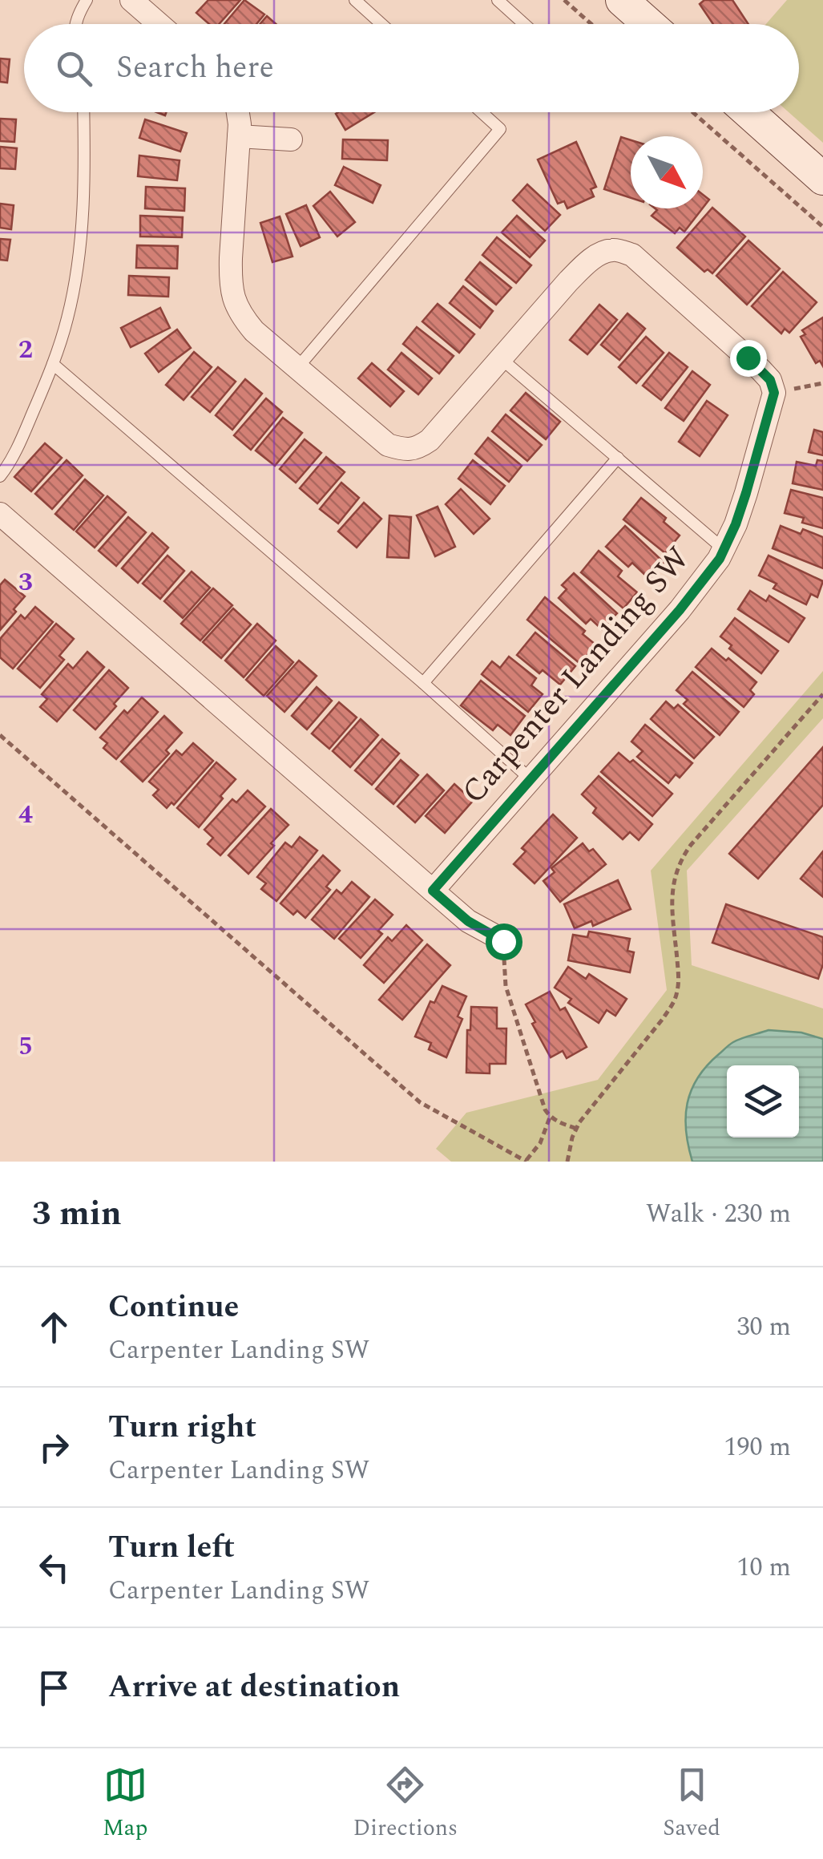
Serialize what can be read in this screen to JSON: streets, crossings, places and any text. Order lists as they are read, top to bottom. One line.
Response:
{"streets":{"street":["Carpenter Landing SW"]},"north":"bottom right","page":{"search":"Search here","heading":["3 min","Walk · 230 m"],"list":[["Continue","Carpenter Landing SW","30 m"],["Turn right","Carpenter Landing SW","190 m"],["Turn left","Carpenter Landing SW","10 m"],"Arrive at destination"],"nav":["Map","Directions","Saved"]},"grid":{"rows":["2","3","4","5"]}}
